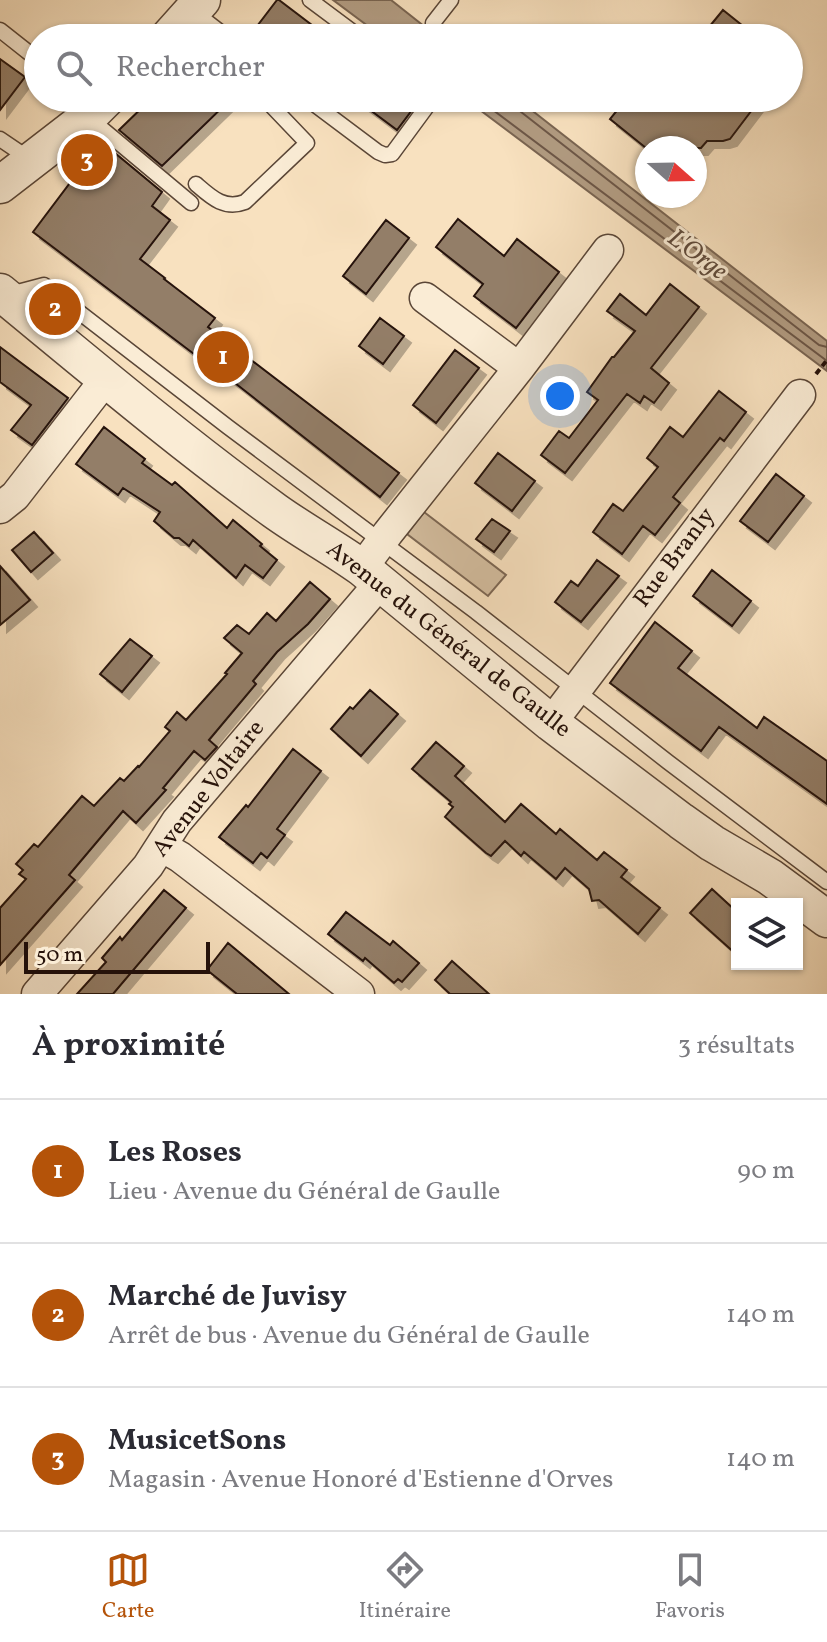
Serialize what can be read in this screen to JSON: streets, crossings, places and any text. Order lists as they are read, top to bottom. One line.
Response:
{"streets":{"street":["Rue Branly","Avenue du Général de Gaulle","Avenue Voltaire"]},"crossings":[["Rue Branly","Avenue du Général de Gaulle"],["Avenue du Général de Gaulle","Avenue Voltaire"]],"water":["L'Orge"],"scale_bar":"50 m","north":"right","page":{"search":"Rechercher","pins":["3","2","1"],"scale":"50 m","heading":["À proximité","3 résultats"],"list":[{"mark":"1","name":"Les Roses","note":"Lieu · Avenue du Général de Gaulle","value":"90 m"},{"mark":"2","name":"Marché de Juvisy","note":"Arrêt de bus · Avenue du Général de Gaulle","value":"140 m"},{"mark":"3","name":"MusicetSons","note":"Magasin · Avenue Honoré d'Estienne d'Orves","value":"140 m"}],"nav":["Carte","Itinéraire","Favoris"]}}
